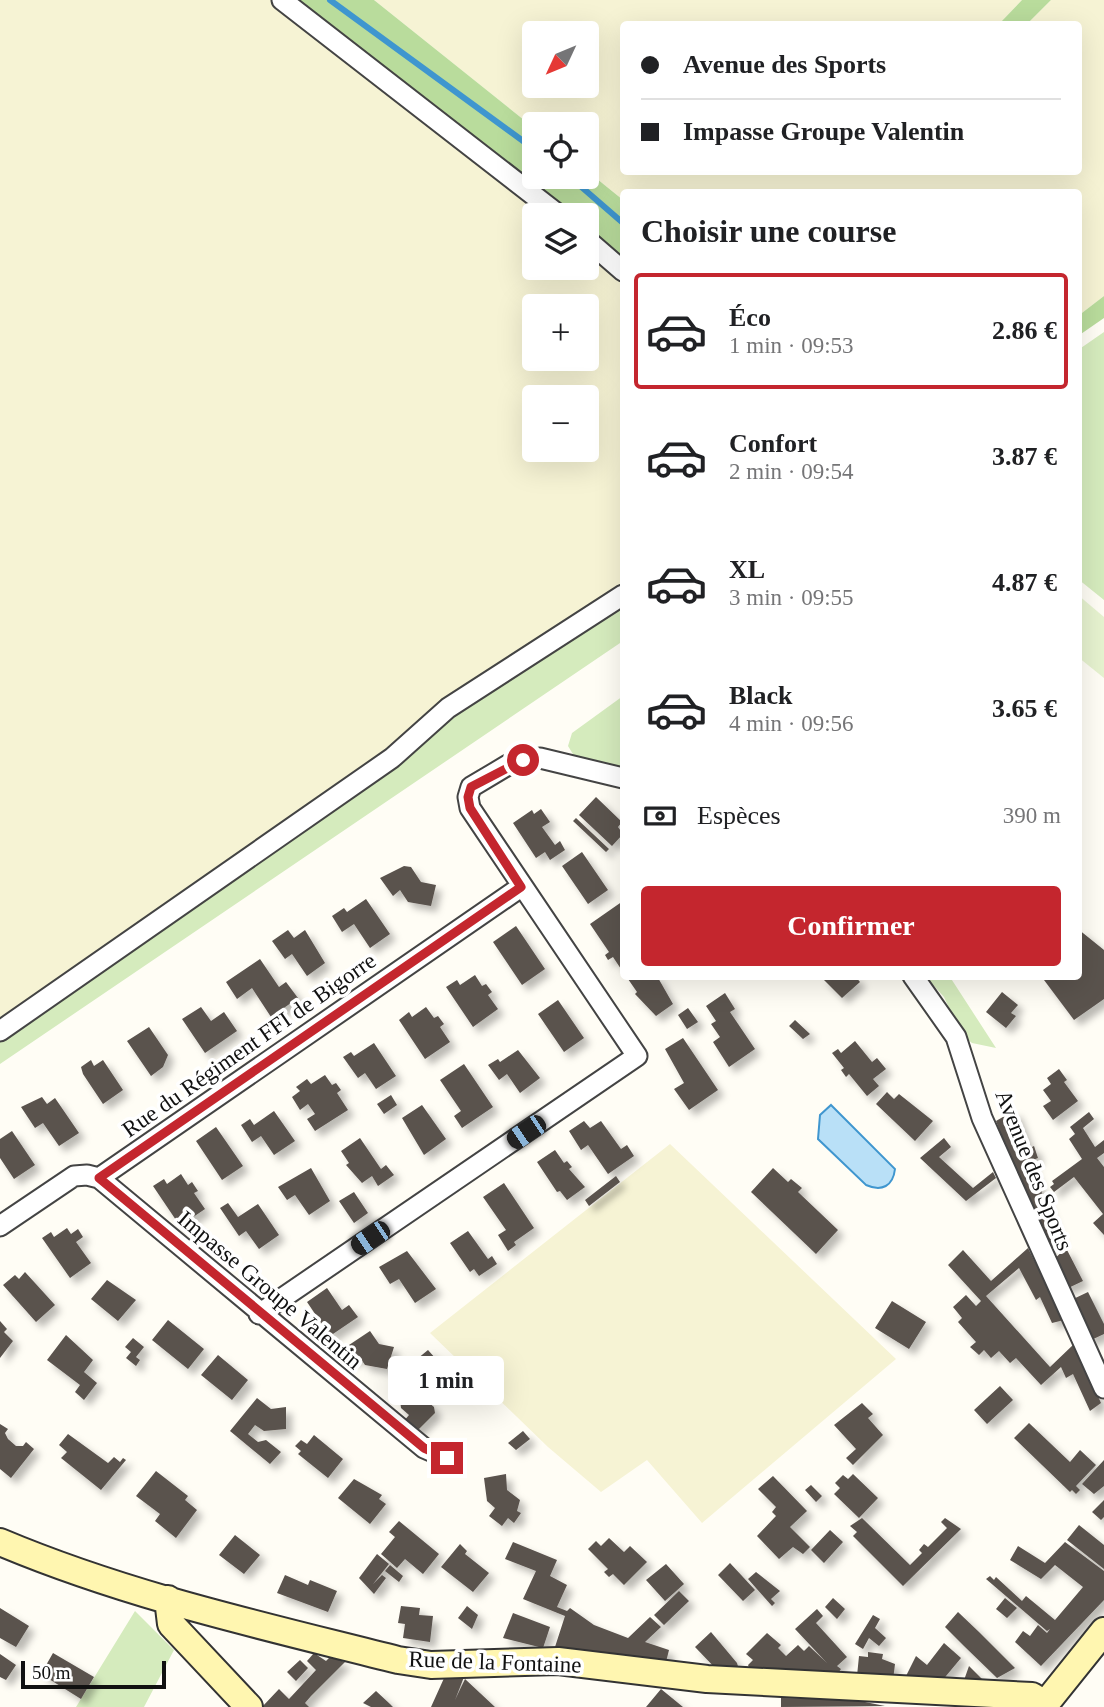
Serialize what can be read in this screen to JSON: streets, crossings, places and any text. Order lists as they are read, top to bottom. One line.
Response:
{"streets":{"street":["Rue du Régiment FFI de Bigorre","Avenue des Sports","Impasse Groupe Valentin","Rue de la Fontaine"]},"crossings":[["Rue du Régiment FFI de Bigorre","Impasse Groupe Valentin"]],"scale_bar":"50 m","north":"bottom left","page":{"map_buttons":["+","−"],"banner":["Avenue des Sports","Impasse Groupe Valentin"],"heading":"Choisir une course","list":[{"name":"Éco","note":"1 min · 09:53","value":"2.86 €"},{"name":"Confort","note":"2 min · 09:54","value":"3.87 €"},{"name":"XL","note":"3 min · 09:55","value":"4.87 €"},{"name":"Black","note":"4 min · 09:56","value":"3.65 €"}],"pay":["Espèces","390 m"],"buttons":"Confirmer","bubble":"1 min","scale":"50 m"}}
